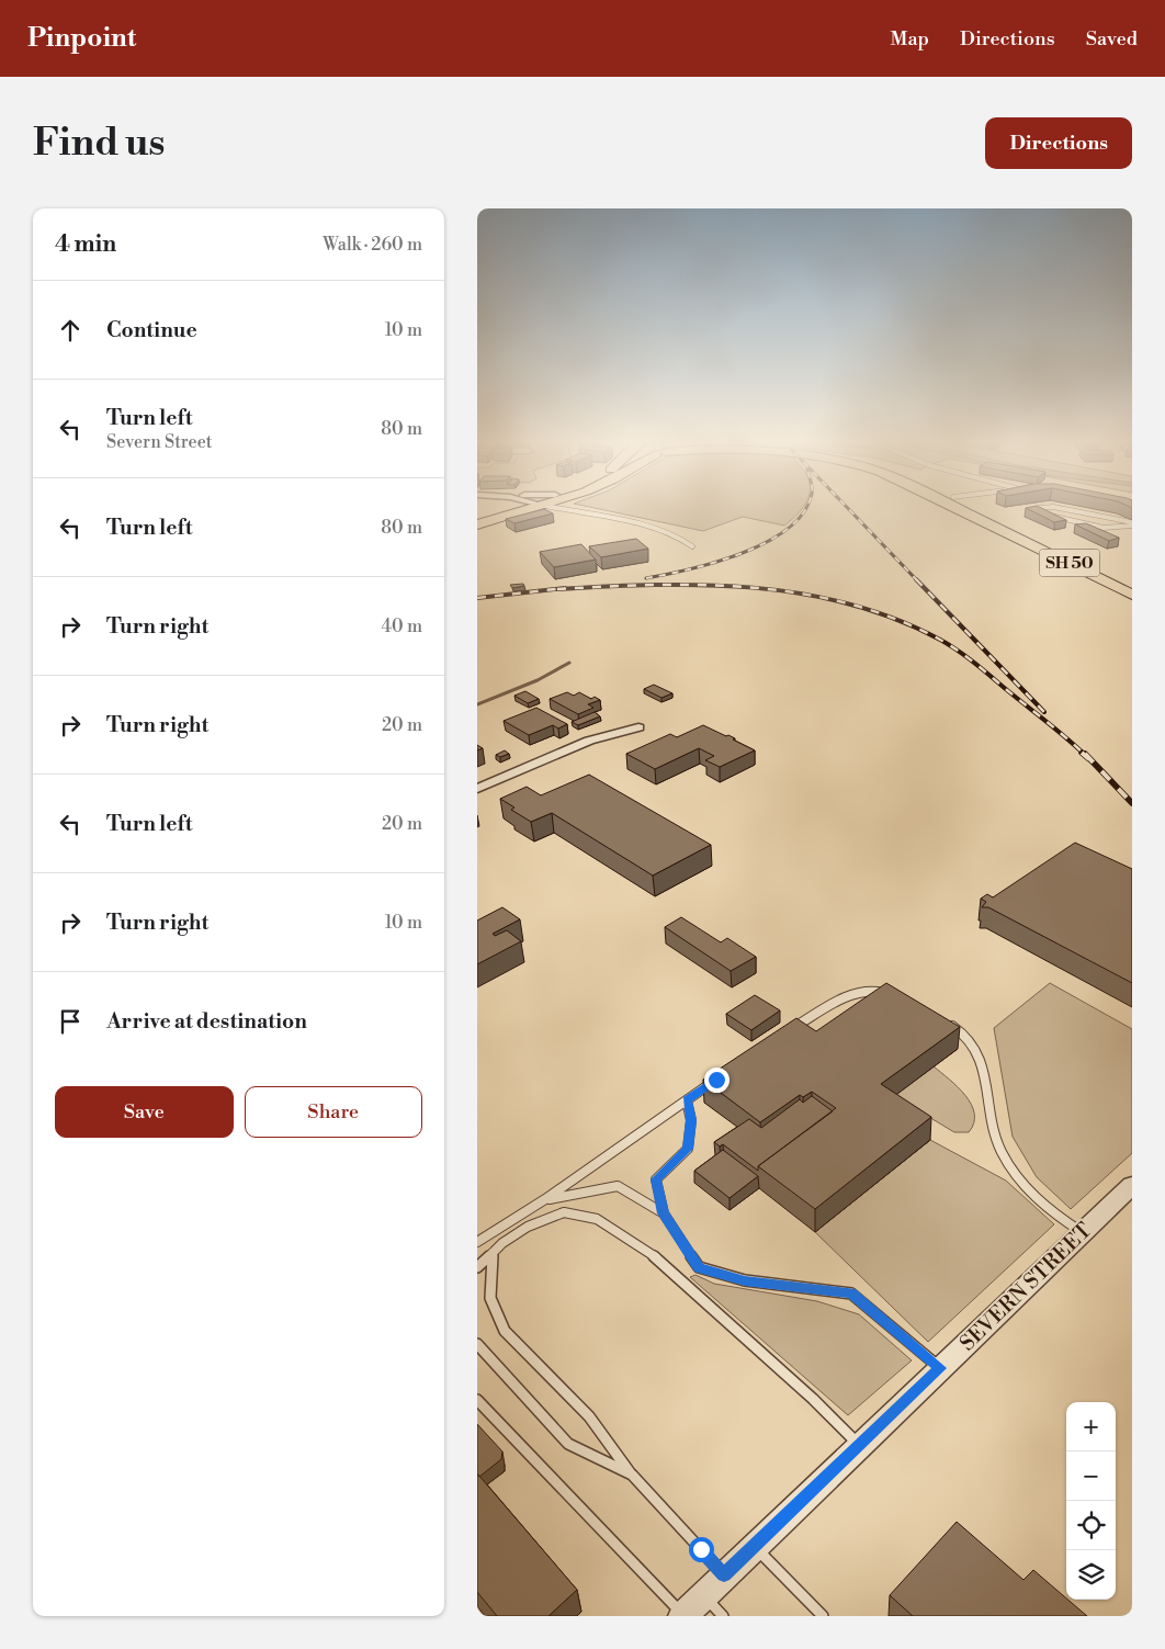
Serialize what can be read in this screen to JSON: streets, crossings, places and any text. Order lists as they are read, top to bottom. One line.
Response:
{"streets":{"highway":["SH 50"],"street":["SEVERN STREET"]},"page":{"header":"Pinpoint","nav":["Map","Directions","Saved"],"buttons":["Directions",["Save","Share"]],"title":"Find us","heading":["4 min","Walk · 260 m"],"list":[["Continue","10 m"],["Turn left","Severn Street","80 m"],["Turn left","80 m"],["Turn right","40 m"],["Turn right","20 m"],["Turn left","20 m"],["Turn right","10 m"],"Arrive at destination"],"map_buttons":["+","−"]}}
